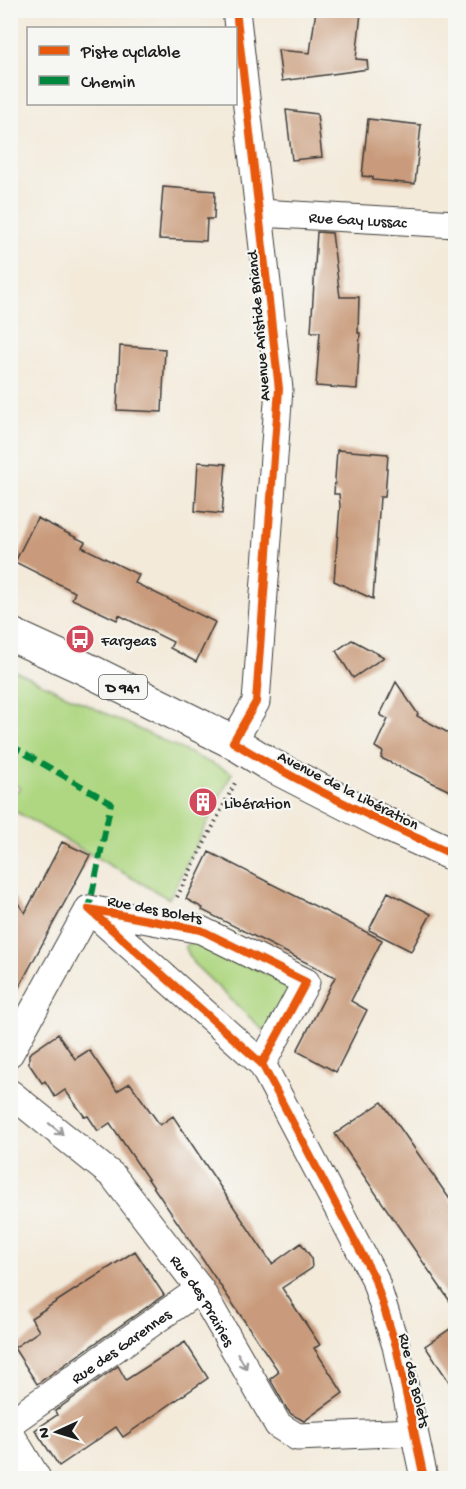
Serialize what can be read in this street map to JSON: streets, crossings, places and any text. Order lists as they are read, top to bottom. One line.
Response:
{"streets":{"main road":["D 941","Avenue de la Libération"],"street":["Rue Gay Lussac","Avenue Aristide Briand","Rue des Bolets","Rue des Prairies","Rue des Garennes"]},"crossings":[["Rue Gay Lussac","Avenue Aristide Briand"],["Avenue Aristide Briand","D 941"],["Avenue Aristide Briand","Avenue de la Libération"],["D 941","Avenue de la Libération"],["Rue des Bolets","Rue des Prairies"],["Rue des Prairies","Rue des Garennes"]],"one_way":["Rue des Prairies"],"places":{"bus stop":["Fargeas"],"building":["Libération"]},"legend":["Piste cyclable","Chemin"],"north":"left"}
